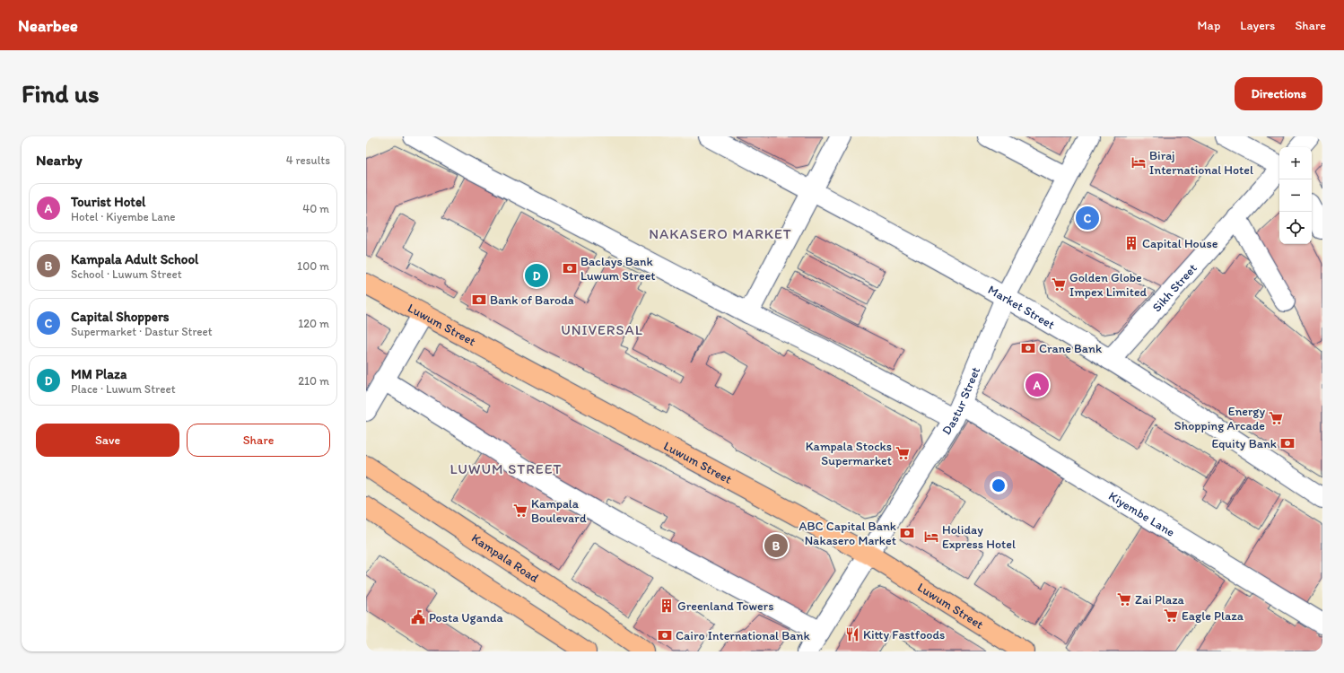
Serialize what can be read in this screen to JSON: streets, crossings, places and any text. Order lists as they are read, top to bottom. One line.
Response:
{"streets":{"main road":["Luwum Street","Kampala Road"],"street":["Sikh Street","Market Street","Dastur Street","Kiyembe Lane"]},"crossings":[["Sikh Street","Market Street"],["Market Street","Dastur Street"],["Luwum Street","Dastur Street"],["Dastur Street","Kiyembe Lane"]],"districts":["NAKASERO MARKET","UNIVERSAL","LUWUM STREET"],"places":{"hotel":["Biraj International Hotel","Holiday Express Hotel"],"building":["Capital House","Greenland Towers"],"bank":["Baclays Bank Luwum Street","Bank of Baroda","Crane Bank","Equity Bank","ABC Capital Bank Nakasero Market","Cairo International Bank"],"supermarket":["Golden Globe Impex Limited","Energy Shopping Arcade","Kampala Stocks Supermarket","Kampala Boulevard","Zai Plaza","Eagle Plaza"],"public building":["Posta Uganda"],"restaurant":["Kitty Fastfoods"]},"page":{"header":"Nearbee","nav":["Map","Layers","Share"],"buttons":["Directions",["Save","Share"]],"title":"Find us","heading":["Nearby","4 results"],"map_buttons":["+","−"],"list":[{"mark":"A","name":"Tourist Hotel","note":"Hotel · Kiyembe Lane","value":"40 m"},{"mark":"B","name":"Kampala Adult School","note":"School · Luwum Street","value":"100 m"},{"mark":"C","name":"Capital Shoppers","note":"Supermarket · Dastur Street","value":"120 m"},{"mark":"D","name":"MM Plaza","note":"Place · Luwum Street","value":"210 m"}],"pins":["C","D","A","B"]}}
